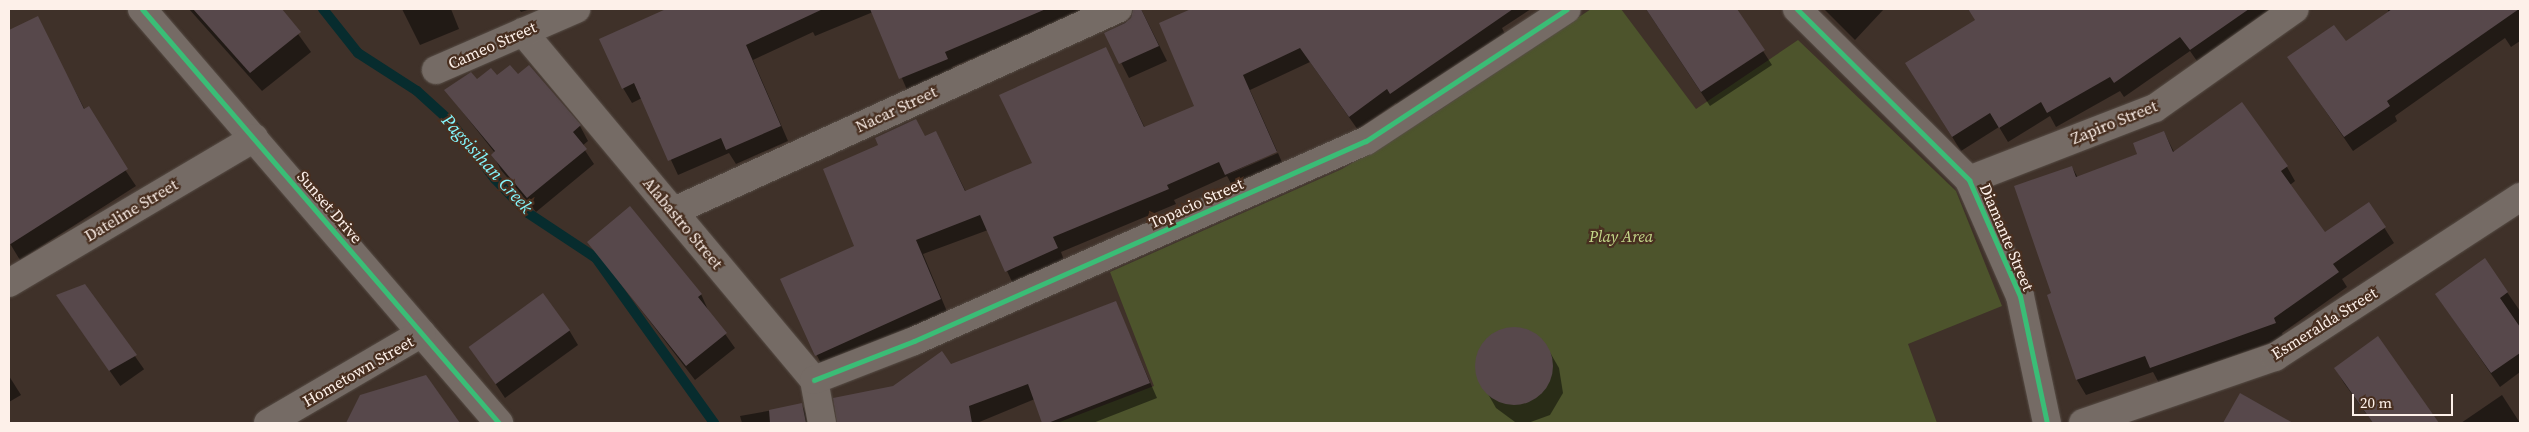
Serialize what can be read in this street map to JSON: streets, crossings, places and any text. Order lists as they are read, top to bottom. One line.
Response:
{"streets":{"street":["Cameo Street","Nacar Street","Zapiro Street","Topacio Street","Sunset Drive","Dateline Street","Alabastro Street","Diamante Street","Esmeralda Street","Hometown Street"]},"crossings":[["Cameo Street","Alabastro Street"],["Nacar Street","Alabastro Street"],["Zapiro Street","Diamante Street"],["Topacio Street","Alabastro Street"],["Sunset Drive","Dateline Street"],["Sunset Drive","Hometown Street"]],"water":["Pagsisihan Creek"],"parks":["Play Area"],"scale_bar":"20 m"}
